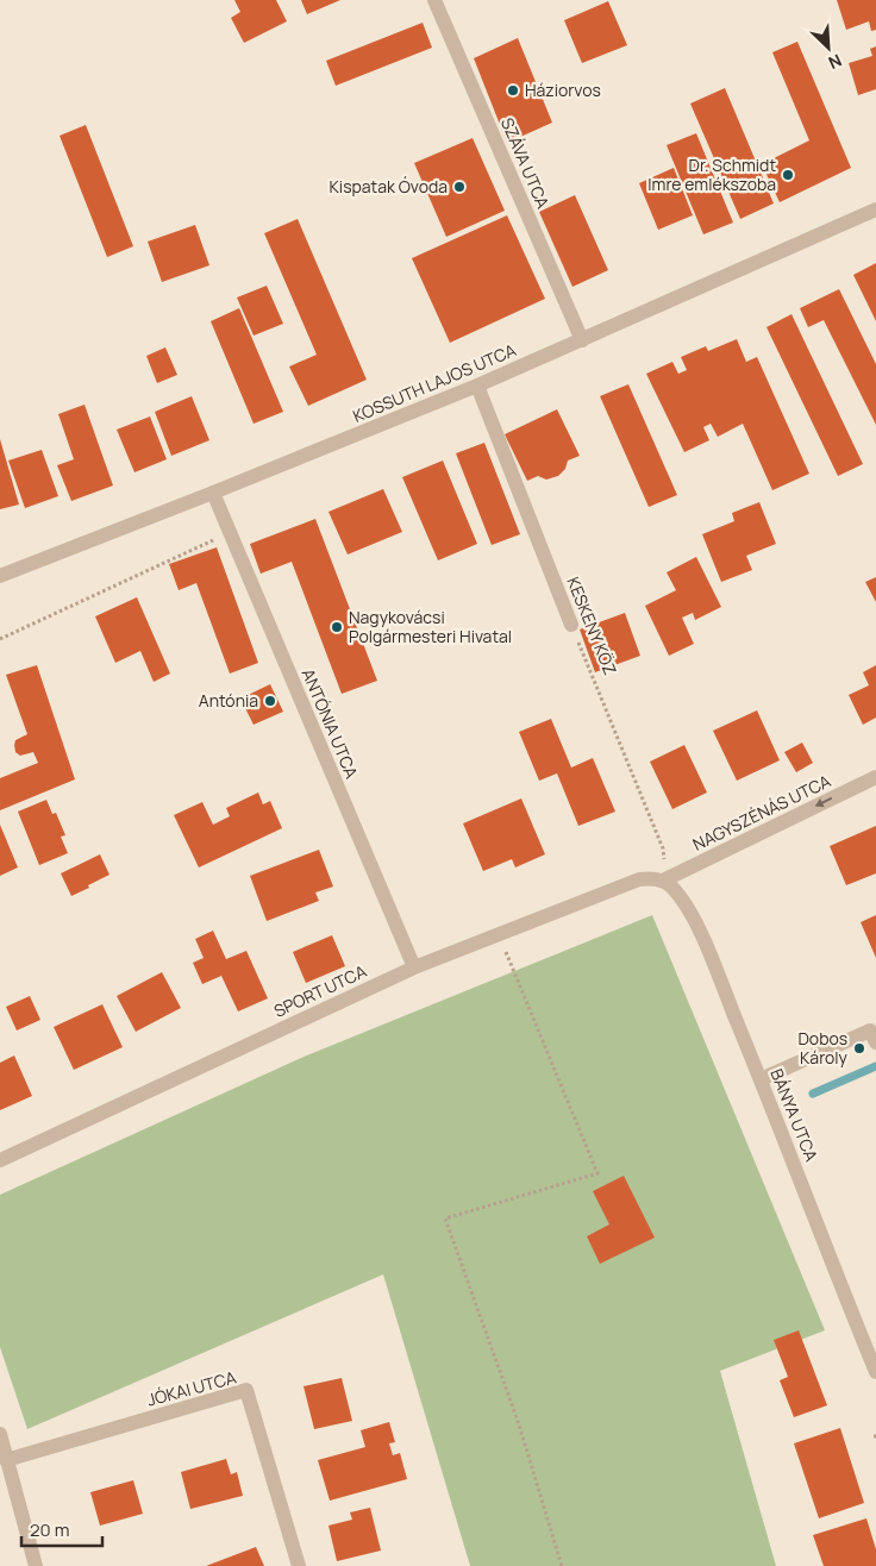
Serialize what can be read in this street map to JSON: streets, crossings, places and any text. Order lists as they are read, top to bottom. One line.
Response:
{"streets":{"street":["SZÁVA UTCA","KOSSUTH LAJOS UTCA","KESKENY KÖZ","ANTÓNIA UTCA","NAGYSZÉNÁS UTCA","SPORT UTCA","BÁNYA UTCA","JÓKAI UTCA"]},"crossings":[["SZÁVA UTCA","KOSSUTH LAJOS UTCA"],["KOSSUTH LAJOS UTCA","KESKENY KÖZ"],["KOSSUTH LAJOS UTCA","ANTÓNIA UTCA"],["KESKENY KÖZ","NAGYSZÉNÁS UTCA"],["KESKENY KÖZ","SPORT UTCA"],["KESKENY KÖZ","BÁNYA UTCA"],["ANTÓNIA UTCA","SPORT UTCA"],["NAGYSZÉNÁS UTCA","SPORT UTCA"],["NAGYSZÉNÁS UTCA","BÁNYA UTCA"],["SPORT UTCA","BÁNYA UTCA"]],"one_way":["NAGYSZÉNÁS UTCA"],"places":["Háziorvos","Dr. Schmidt Imre emlékszoba","Kispatak Óvoda","Nagykovácsi Polgármesteri Hivatal","Antónia","Dobos Károly"],"scale_bar":"20 m","north":"bottom right"}
